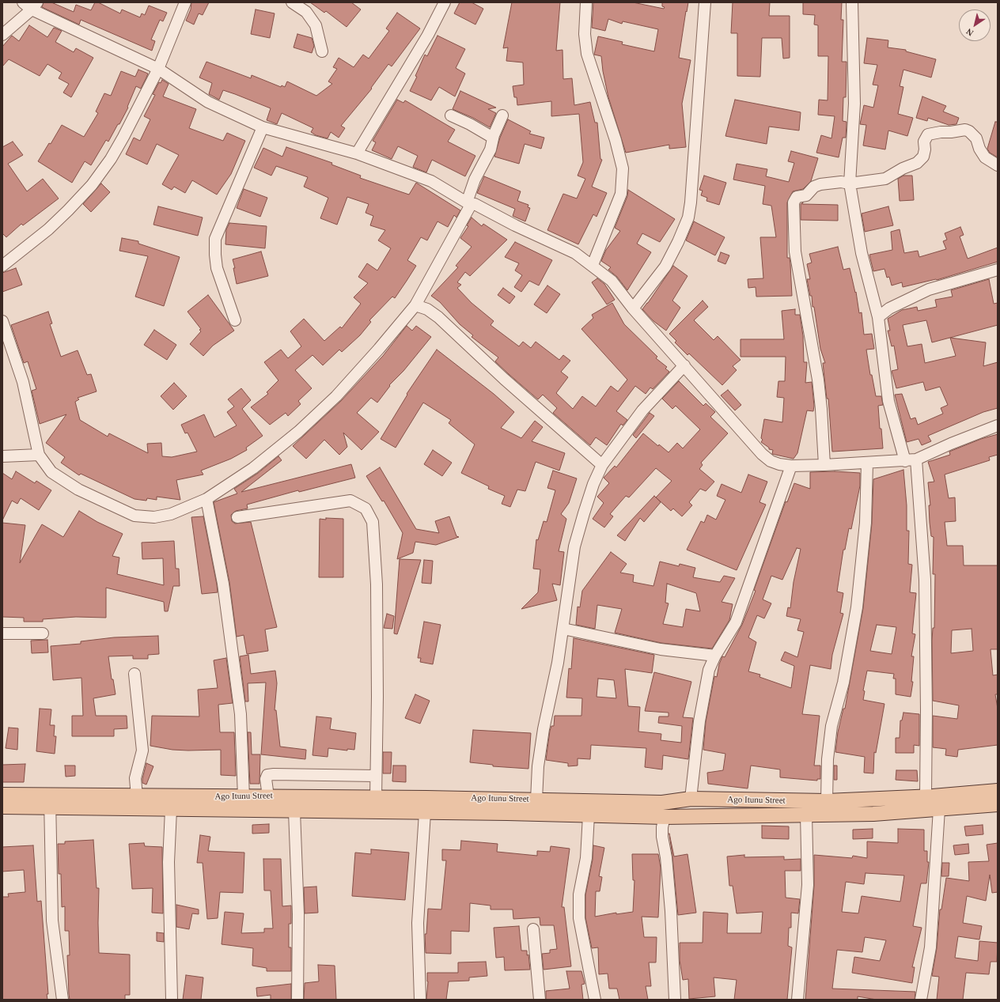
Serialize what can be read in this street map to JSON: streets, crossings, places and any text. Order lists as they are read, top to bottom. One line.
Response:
{"streets":{"main road":["Ago Itunu Street"]},"north":"bottom left"}
